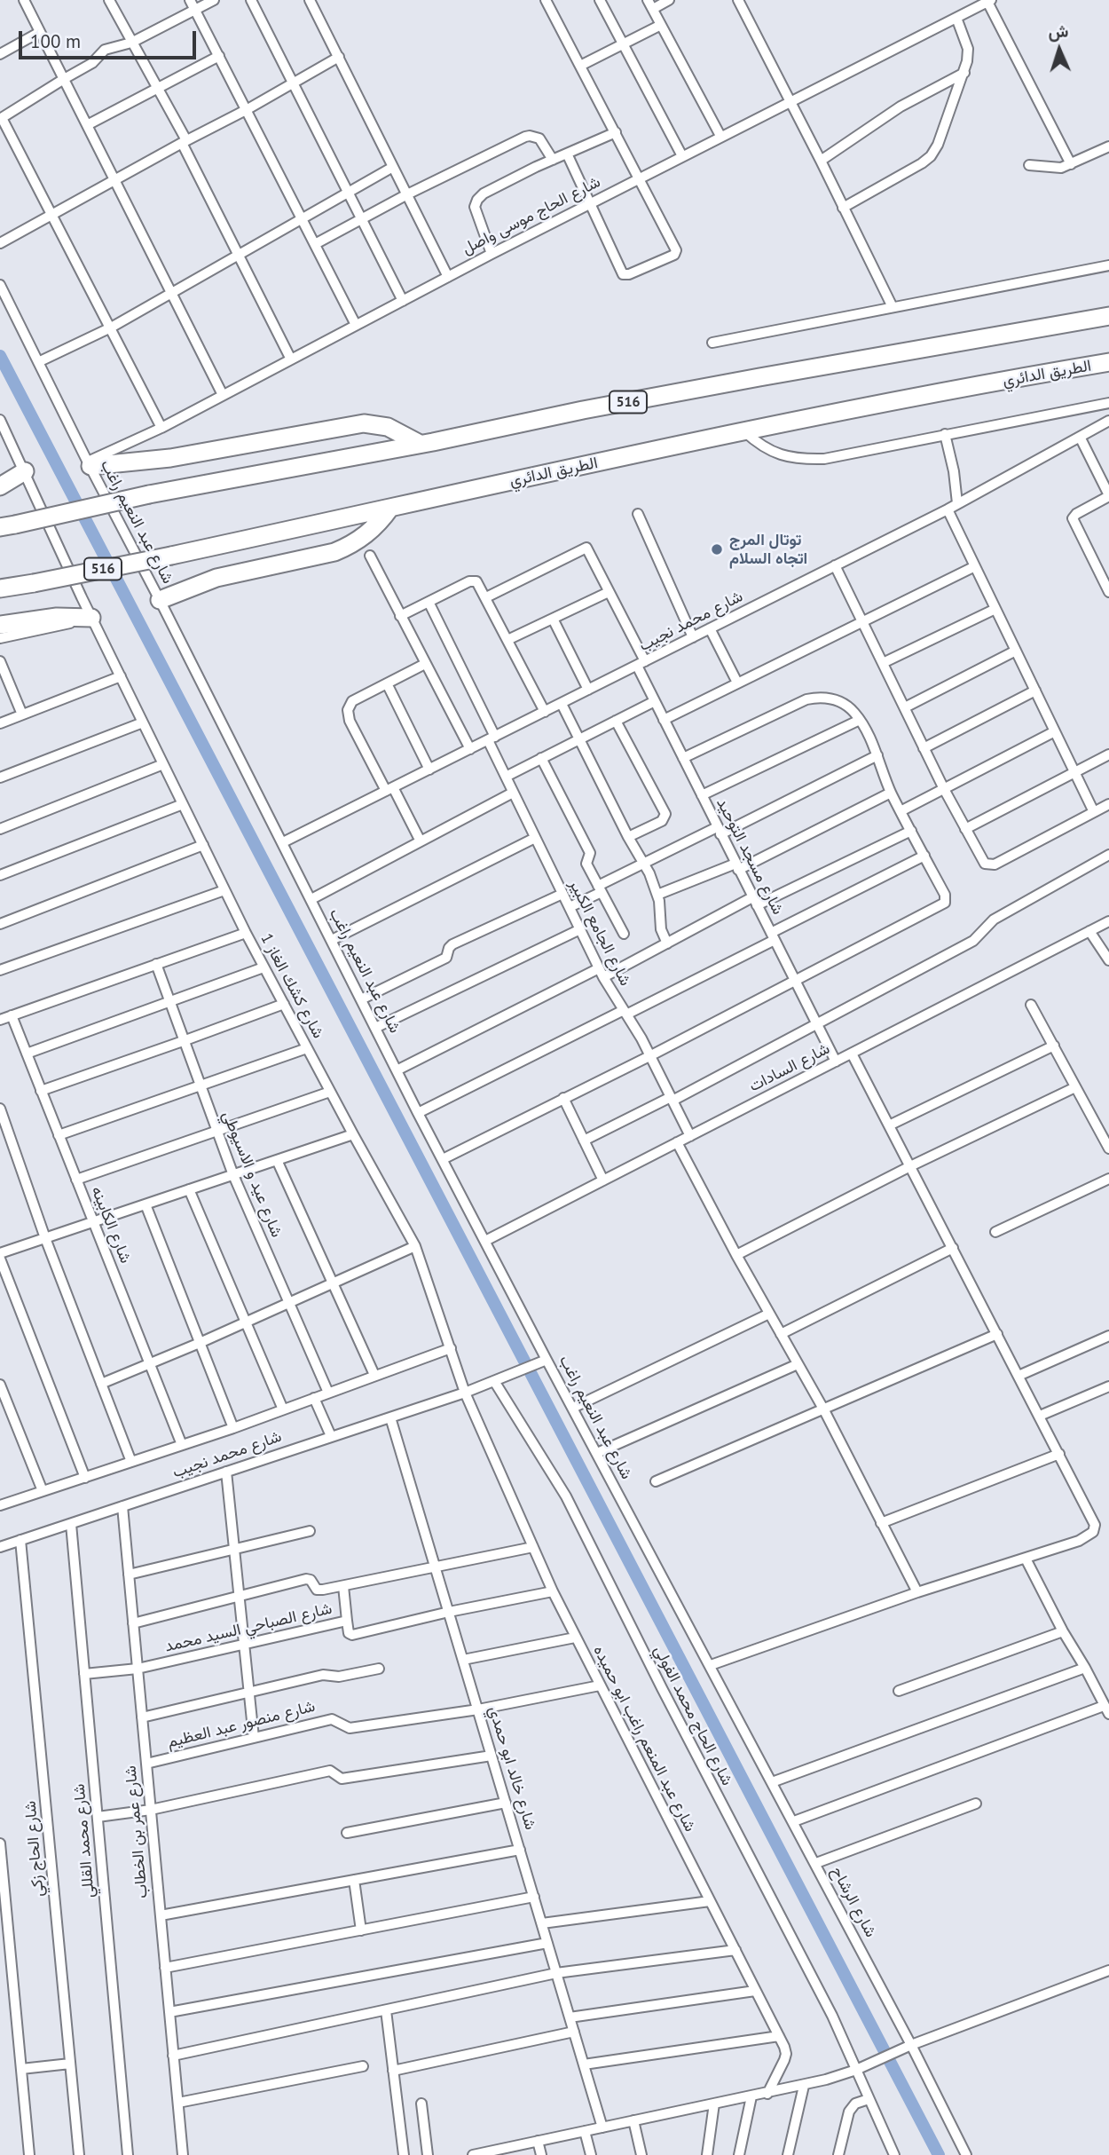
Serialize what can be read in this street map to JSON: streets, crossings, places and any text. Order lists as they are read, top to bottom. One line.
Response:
{"streets":{"highway":["الطريق الدائري","516"],"street":["شارع الحاج موسى واصل","شارع عبد النعيم راغب","شارع محمد نجيب","شارع مسجد التوحيد","شارع الجامع الكبير","شارع كشك الغاز 1","شارع السادات","شارع عيد و الاسيوطي","شارع الكابينه","شارع الصباحي السيد محمد","شارع الحاج محمد الفولي","شارع منصور عبد العظيم","شارع عبد المنعم راغب ابو حميده","شارع خالد ابو حمدي","شارع عمر بن الخطاب","شارع محمد القللي","شارع الحاج زكي","شارع الرشاح"]},"crossings":[["شارع الحاج موسى واصل","شارع عبد النعيم راغب"],["شارع عبد النعيم راغب","شارع محمد نجيب"],["شارع عبد النعيم راغب","شارع السادات"],["شارع عبد النعيم راغب","شارع الرشاح"],["شارع محمد نجيب","شارع مسجد التوحيد"],["شارع محمد نجيب","شارع الجامع الكبير"],["شارع محمد نجيب","شارع كشك الغاز 1"],["شارع محمد نجيب","شارع عيد و الاسيوطي"],["شارع محمد نجيب","شارع الكابينه"],["شارع محمد نجيب","شارع الحاج محمد الفولي"],["شارع محمد نجيب","شارع عبد المنعم راغب ابو حميده"],["شارع محمد نجيب","شارع خالد ابو حمدي"],["شارع محمد نجيب","شارع عمر بن الخطاب"],["شارع محمد نجيب","شارع محمد القللي"],["شارع محمد نجيب","شارع الحاج زكي"],["شارع مسجد التوحيد","شارع السادات"],["شارع الجامع الكبير","شارع السادات"],["شارع كشك الغاز 1","شارع عبد المنعم راغب ابو حميده"],["شارع الصباحي السيد محمد","شارع عبد المنعم راغب ابو حميده"],["شارع الصباحي السيد محمد","شارع خالد ابو حمدي"],["شارع الصباحي السيد محمد","شارع عمر بن الخطاب"],["شارع الصباحي السيد محمد","شارع محمد القللي"],["شارع منصور عبد العظيم","شارع عبد المنعم راغب ابو حميده"],["شارع منصور عبد العظيم","شارع خالد ابو حمدي"],["شارع منصور عبد العظيم","شارع عمر بن الخطاب"]],"places":["توتال المرج اتجاه السلام"],"scale_bar":"100 m","north":"top"}
